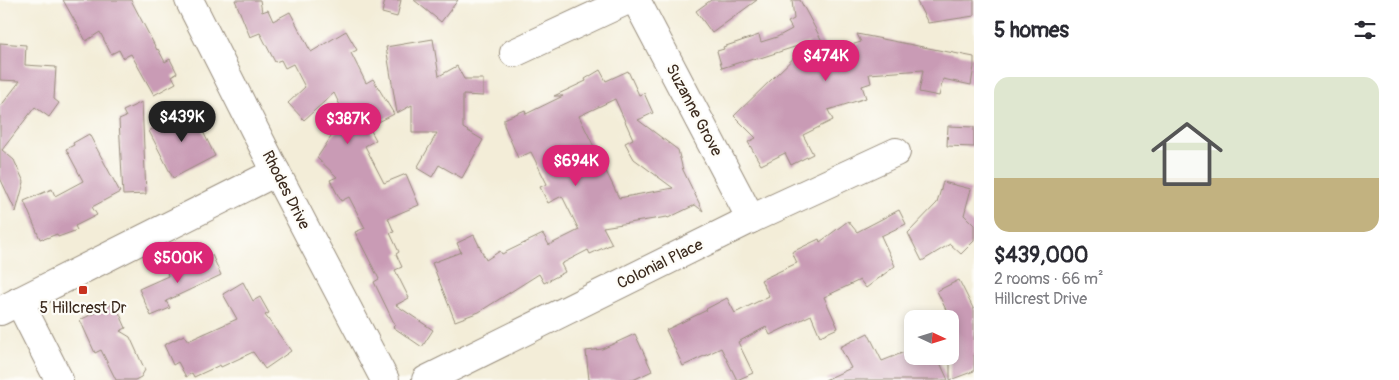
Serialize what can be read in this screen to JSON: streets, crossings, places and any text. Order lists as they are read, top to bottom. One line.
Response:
{"streets":{"street":["Suzanne Grove","Rhodes Drive","Colonial Place"]},"crossings":[["Suzanne Grove","Colonial Place"]],"places":{"transit":["5 Hillcrest Dr"]},"north":"right","page":{"heading":"5 homes","price":["$474K","$439K","$387K","$694K","$500K"],"list":[{"name":"$439,000","note":"2 rooms · 66 m² · Hillcrest Drive"}]}}
